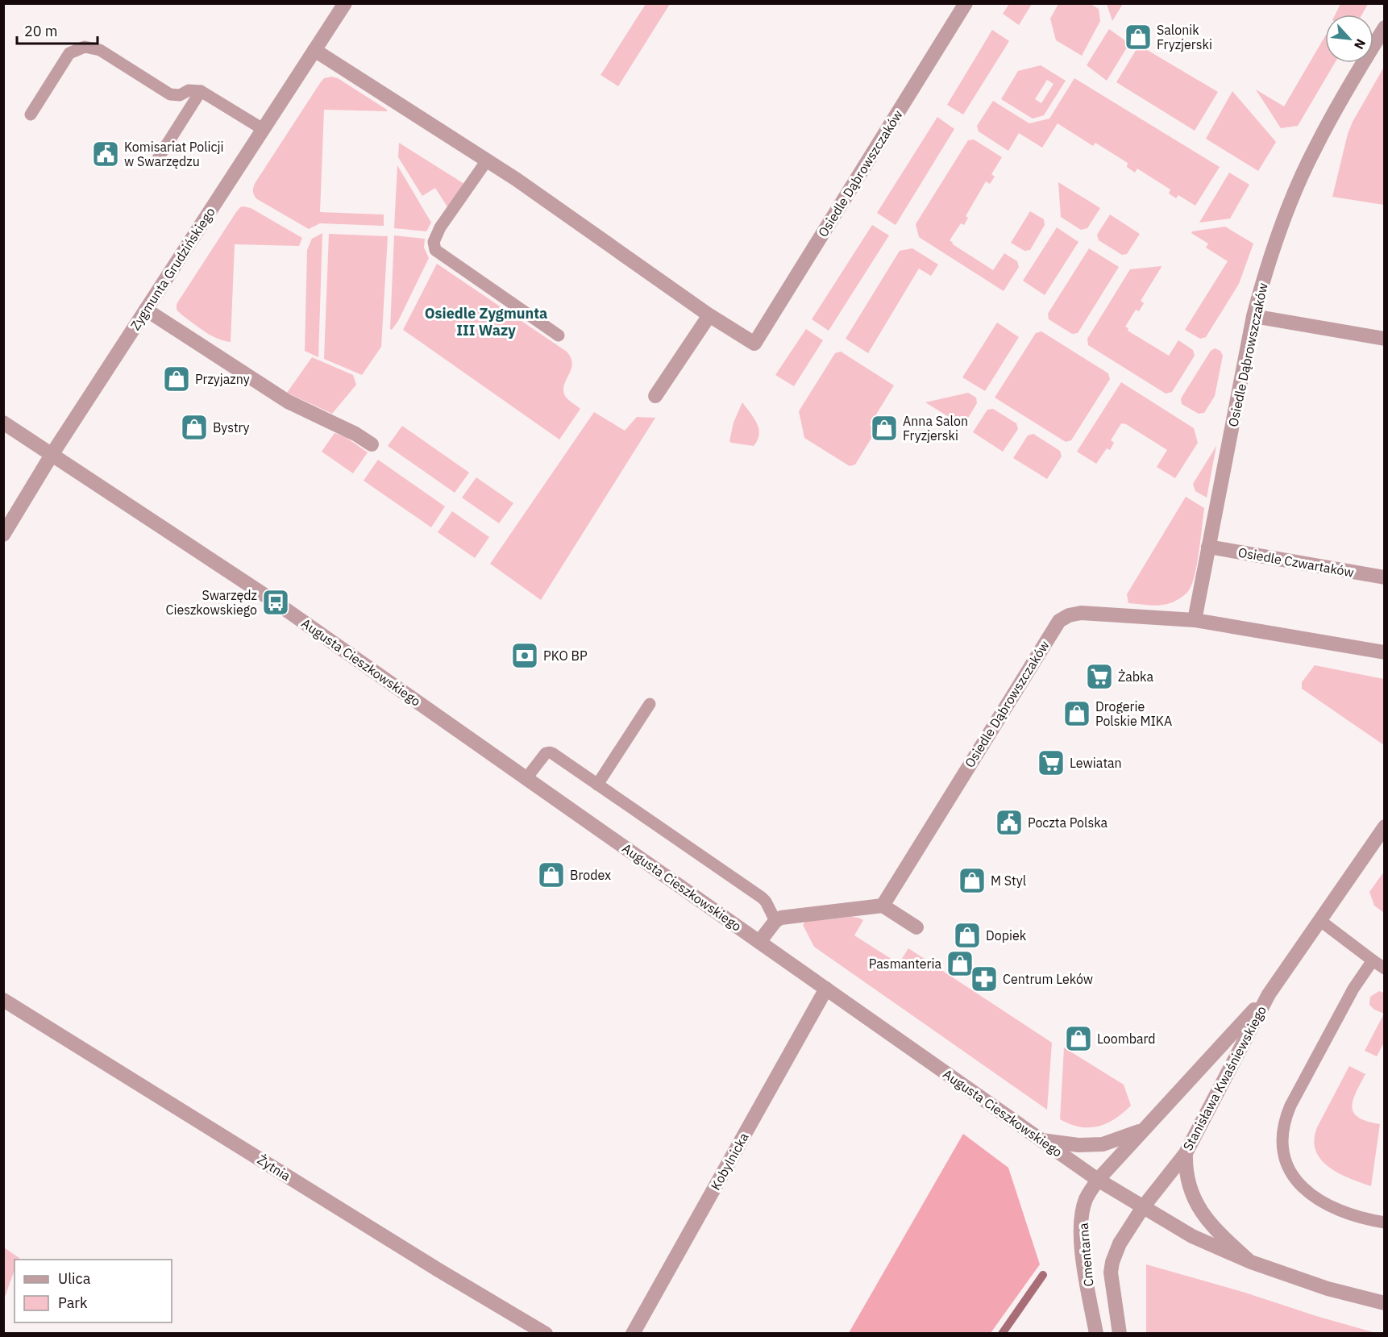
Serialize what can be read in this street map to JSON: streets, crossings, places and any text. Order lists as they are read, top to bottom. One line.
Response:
{"streets":{"street":["Osiedle Dąbrowszczaków","Zygmunta Grudzińskiego","Osiedle Czwartaków","Augusta Cieszkowskiego","Stanisława Kwaśniewskiego","Kobylnicka","Żytnia","Cmentarna"]},"crossings":[["Osiedle Dąbrowszczaków","Osiedle Czwartaków"],["Zygmunta Grudzińskiego","Augusta Cieszkowskiego"],["Augusta Cieszkowskiego","Stanisława Kwaśniewskiego"],["Augusta Cieszkowskiego","Kobylnicka"],["Augusta Cieszkowskiego","Cmentarna"],["Stanisława Kwaśniewskiego","Cmentarna"]],"districts":["Osiedle Zygmunta III Wazy"],"places":{"shop":["Salonik Fryzjerski","Przyjazny","Bystry","Anna Salon Fryzjerski","Drogerie Polskie MIKA","Brodex","M Styl","Dopiek","Pasmanteria","Loombard"],"public building":["Komisariat Policji w Swarzędzu","Poczta Polska"],"bus stop":["Swarzędz Cieszkowskiego"],"bank":["PKO BP"],"supermarket":["Żabka","Lewiatan"],"pharmacy":["Centrum Leków"]},"legend":["Ulica","Park"],"scale_bar":"20 m","north":"bottom right"}
